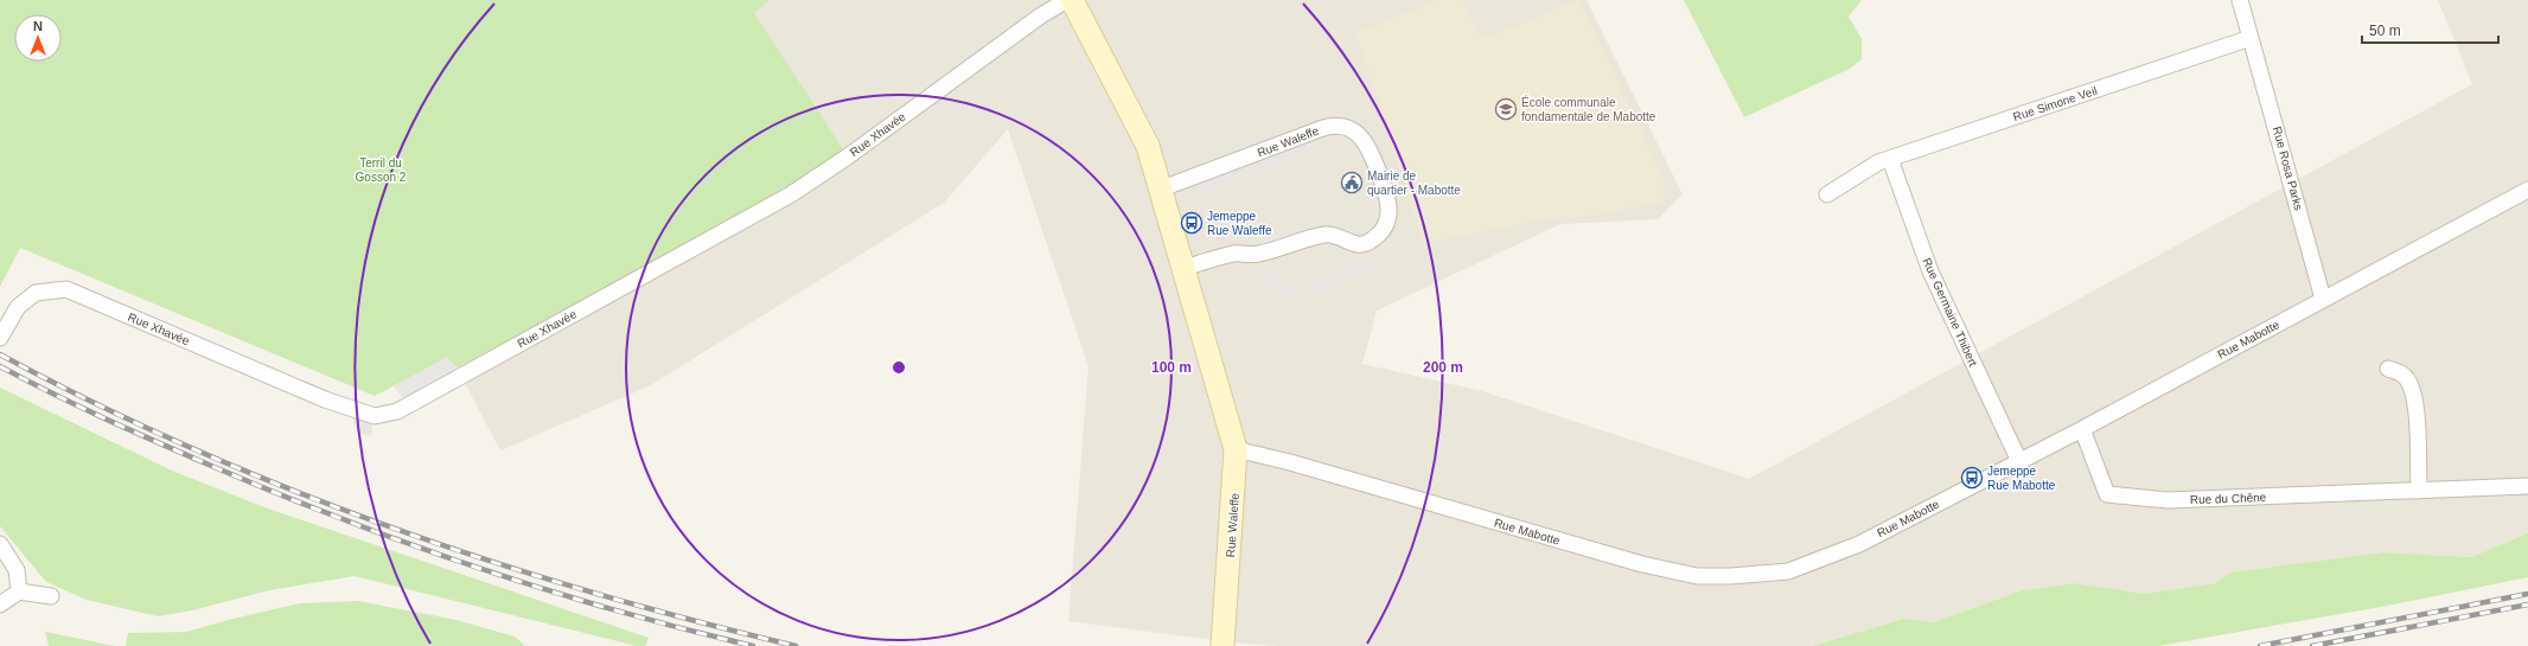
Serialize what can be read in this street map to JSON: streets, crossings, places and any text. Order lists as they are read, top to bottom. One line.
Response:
{"streets":{"street":["Rue Simone Veil","Rue Xhavée","Rue Waleffe","Rue Rosa Parks","Rue Germaine Thibert","Rue Mabotte","Rue du Chêne"]},"crossings":[["Rue Simone Veil","Rue Rosa Parks"],["Rue Simone Veil","Rue Germaine Thibert"],["Rue Waleffe","Rue Mabotte"],["Rue Rosa Parks","Rue Mabotte"],["Rue Germaine Thibert","Rue Mabotte"],["Rue Mabotte","Rue du Chêne"]],"parks":["Terril du Gosson 2"],"places":{"school or university":["École communale fondamentale de Mabotte"],"public building":["Mairie de quartier - Mabotte"],"bus stop":["Jemeppe Rue Waleffe","Jemeppe Rue Mabotte"]},"scale_bar":"50 m","north":"top","rings":["100 m","200 m"]}
